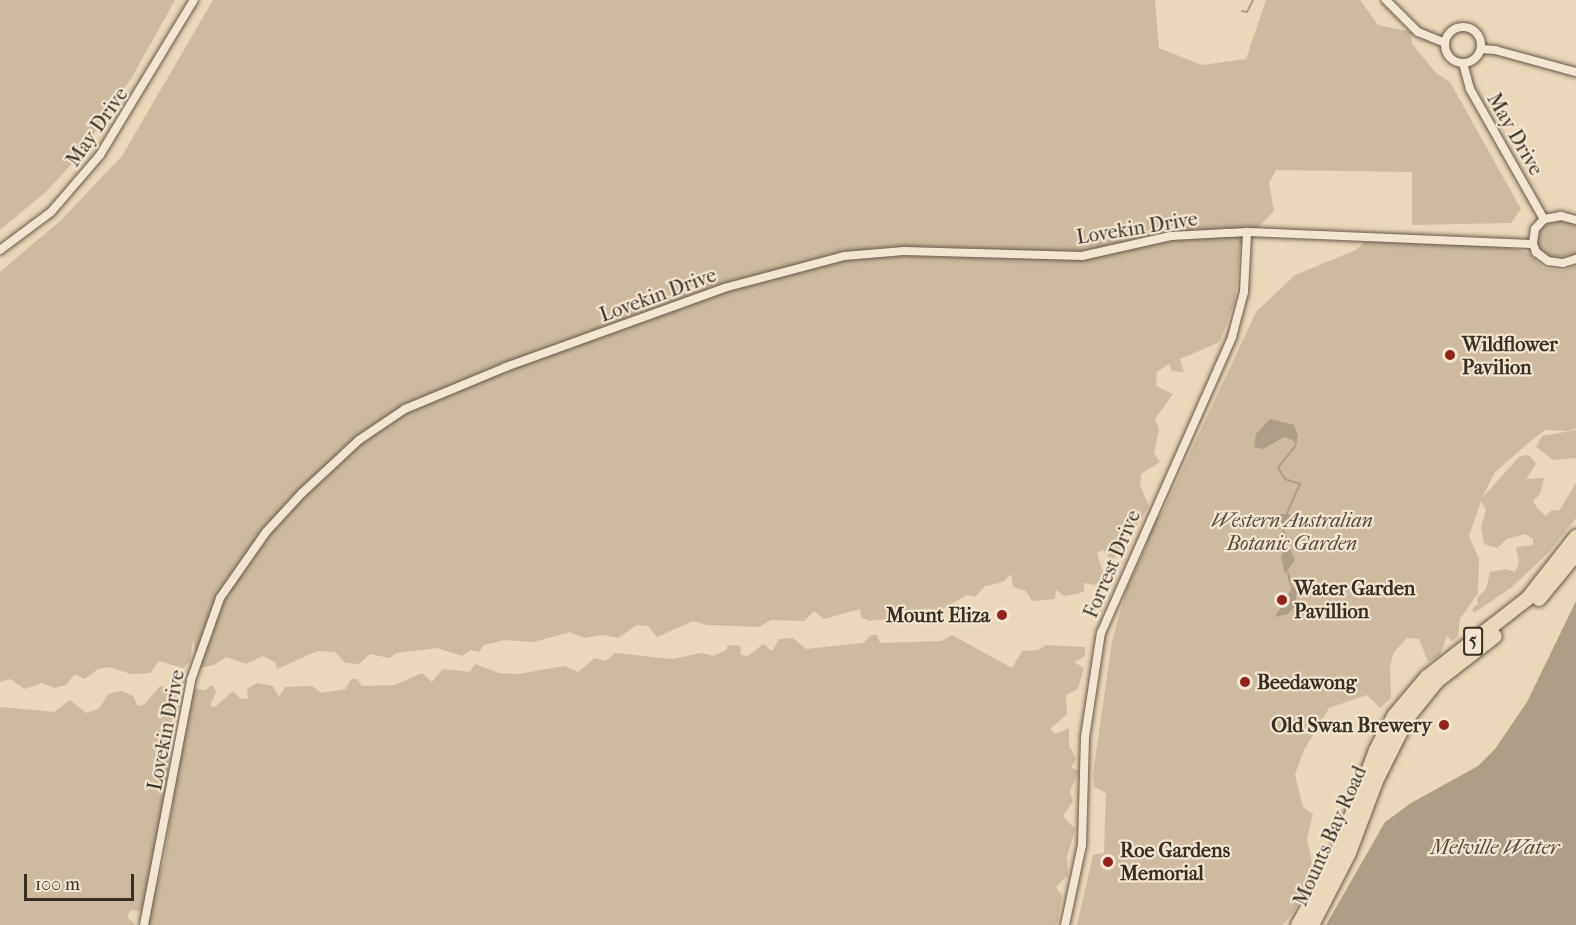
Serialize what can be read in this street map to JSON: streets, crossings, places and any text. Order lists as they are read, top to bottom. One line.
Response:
{"streets":{"highway":["5","Mounts Bay Road"],"street":["May Drive","Lovekin Drive","Forrest Drive"]},"crossings":[["Lovekin Drive","Forrest Drive"]],"water":["Melville Water"],"parks":["Western Australian Botanic Garden"],"places":["Wildflower Pavilion","Water Garden Pavillion","Mount Eliza","Beedawong","Old Swan Brewery","Roe Gardens Memorial"],"scale_bar":"100 m"}
